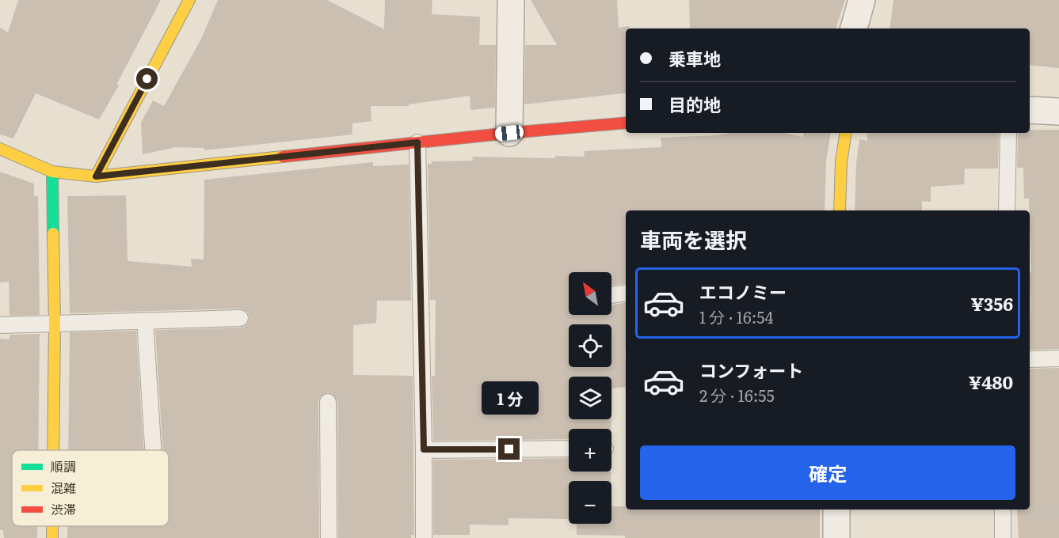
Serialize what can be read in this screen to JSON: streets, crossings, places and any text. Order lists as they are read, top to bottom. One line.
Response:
{"legend":["順調","混雑","渋滞"],"north":"top left","page":{"banner":["乗車地","目的地"],"heading":"車両を選択","list":[{"name":"エコノミー","note":"1 分 · 16:54","value":"¥356"},{"name":"コンフォート","note":"2 分 · 16:55","value":"¥480"}],"map_buttons":["+","−"],"bubble":"1 分","buttons":"確定"}}
